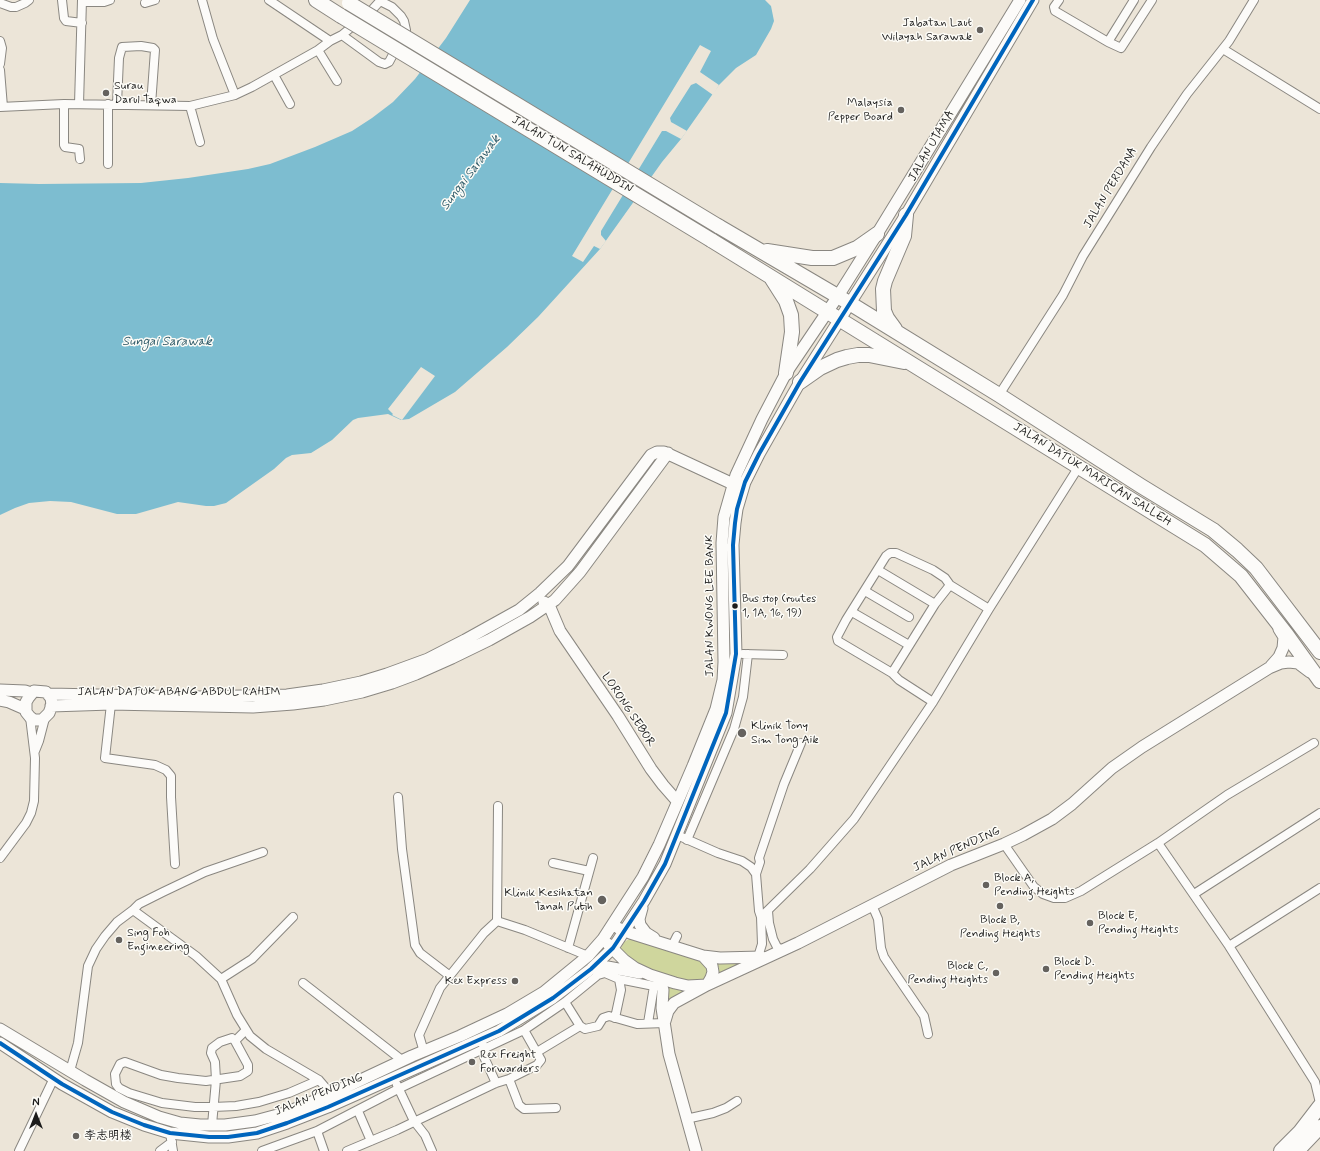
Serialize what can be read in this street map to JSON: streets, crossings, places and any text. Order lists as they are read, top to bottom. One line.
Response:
{"streets":{"highway":["JALAN TUN SALAHUDDIN","JALAN DATUK MARICAN SALLEH"],"main road":["JALAN UTAMA","JALAN KWONG LEE BANK","JALAN DATUK ABANG ABDUL RAHIM","LORONG SEBOR","JALAN PENDING"],"street":["JALAN PERDANA"]},"crossings":[["JALAN UTAMA","JALAN TUN SALAHUDDIN"],["JALAN UTAMA","JALAN DATUK MARICAN SALLEH"],["JALAN UTAMA","JALAN KWONG LEE BANK"],["JALAN TUN SALAHUDDIN","JALAN DATUK MARICAN SALLEH"],["JALAN TUN SALAHUDDIN","JALAN KWONG LEE BANK"],["JALAN PERDANA","JALAN DATUK MARICAN SALLEH"],["JALAN DATUK MARICAN SALLEH","JALAN KWONG LEE BANK"],["JALAN KWONG LEE BANK","LORONG SEBOR"],["JALAN KWONG LEE BANK","JALAN PENDING"]],"water":["Sungai Sarawak"],"places":["Jabatan Laut Wilayah Sarawak","Surau Darul Taqwa","Malaysia Pepper Board","Bus stop (routes 1, 1A, 16, 19)","Klinik Tony Sim Tong Aik","Block A, Pending Heights","Klinik Kesihatan Tanah Putih","Block B, Pending Heights","Block E, Pending Heights","Sing Foh Engineering","Block D. Pending Heights","Block C, Pending Heights","Kex Express","Rex Freight Forwarders","李志明楼"],"north":"top"}
